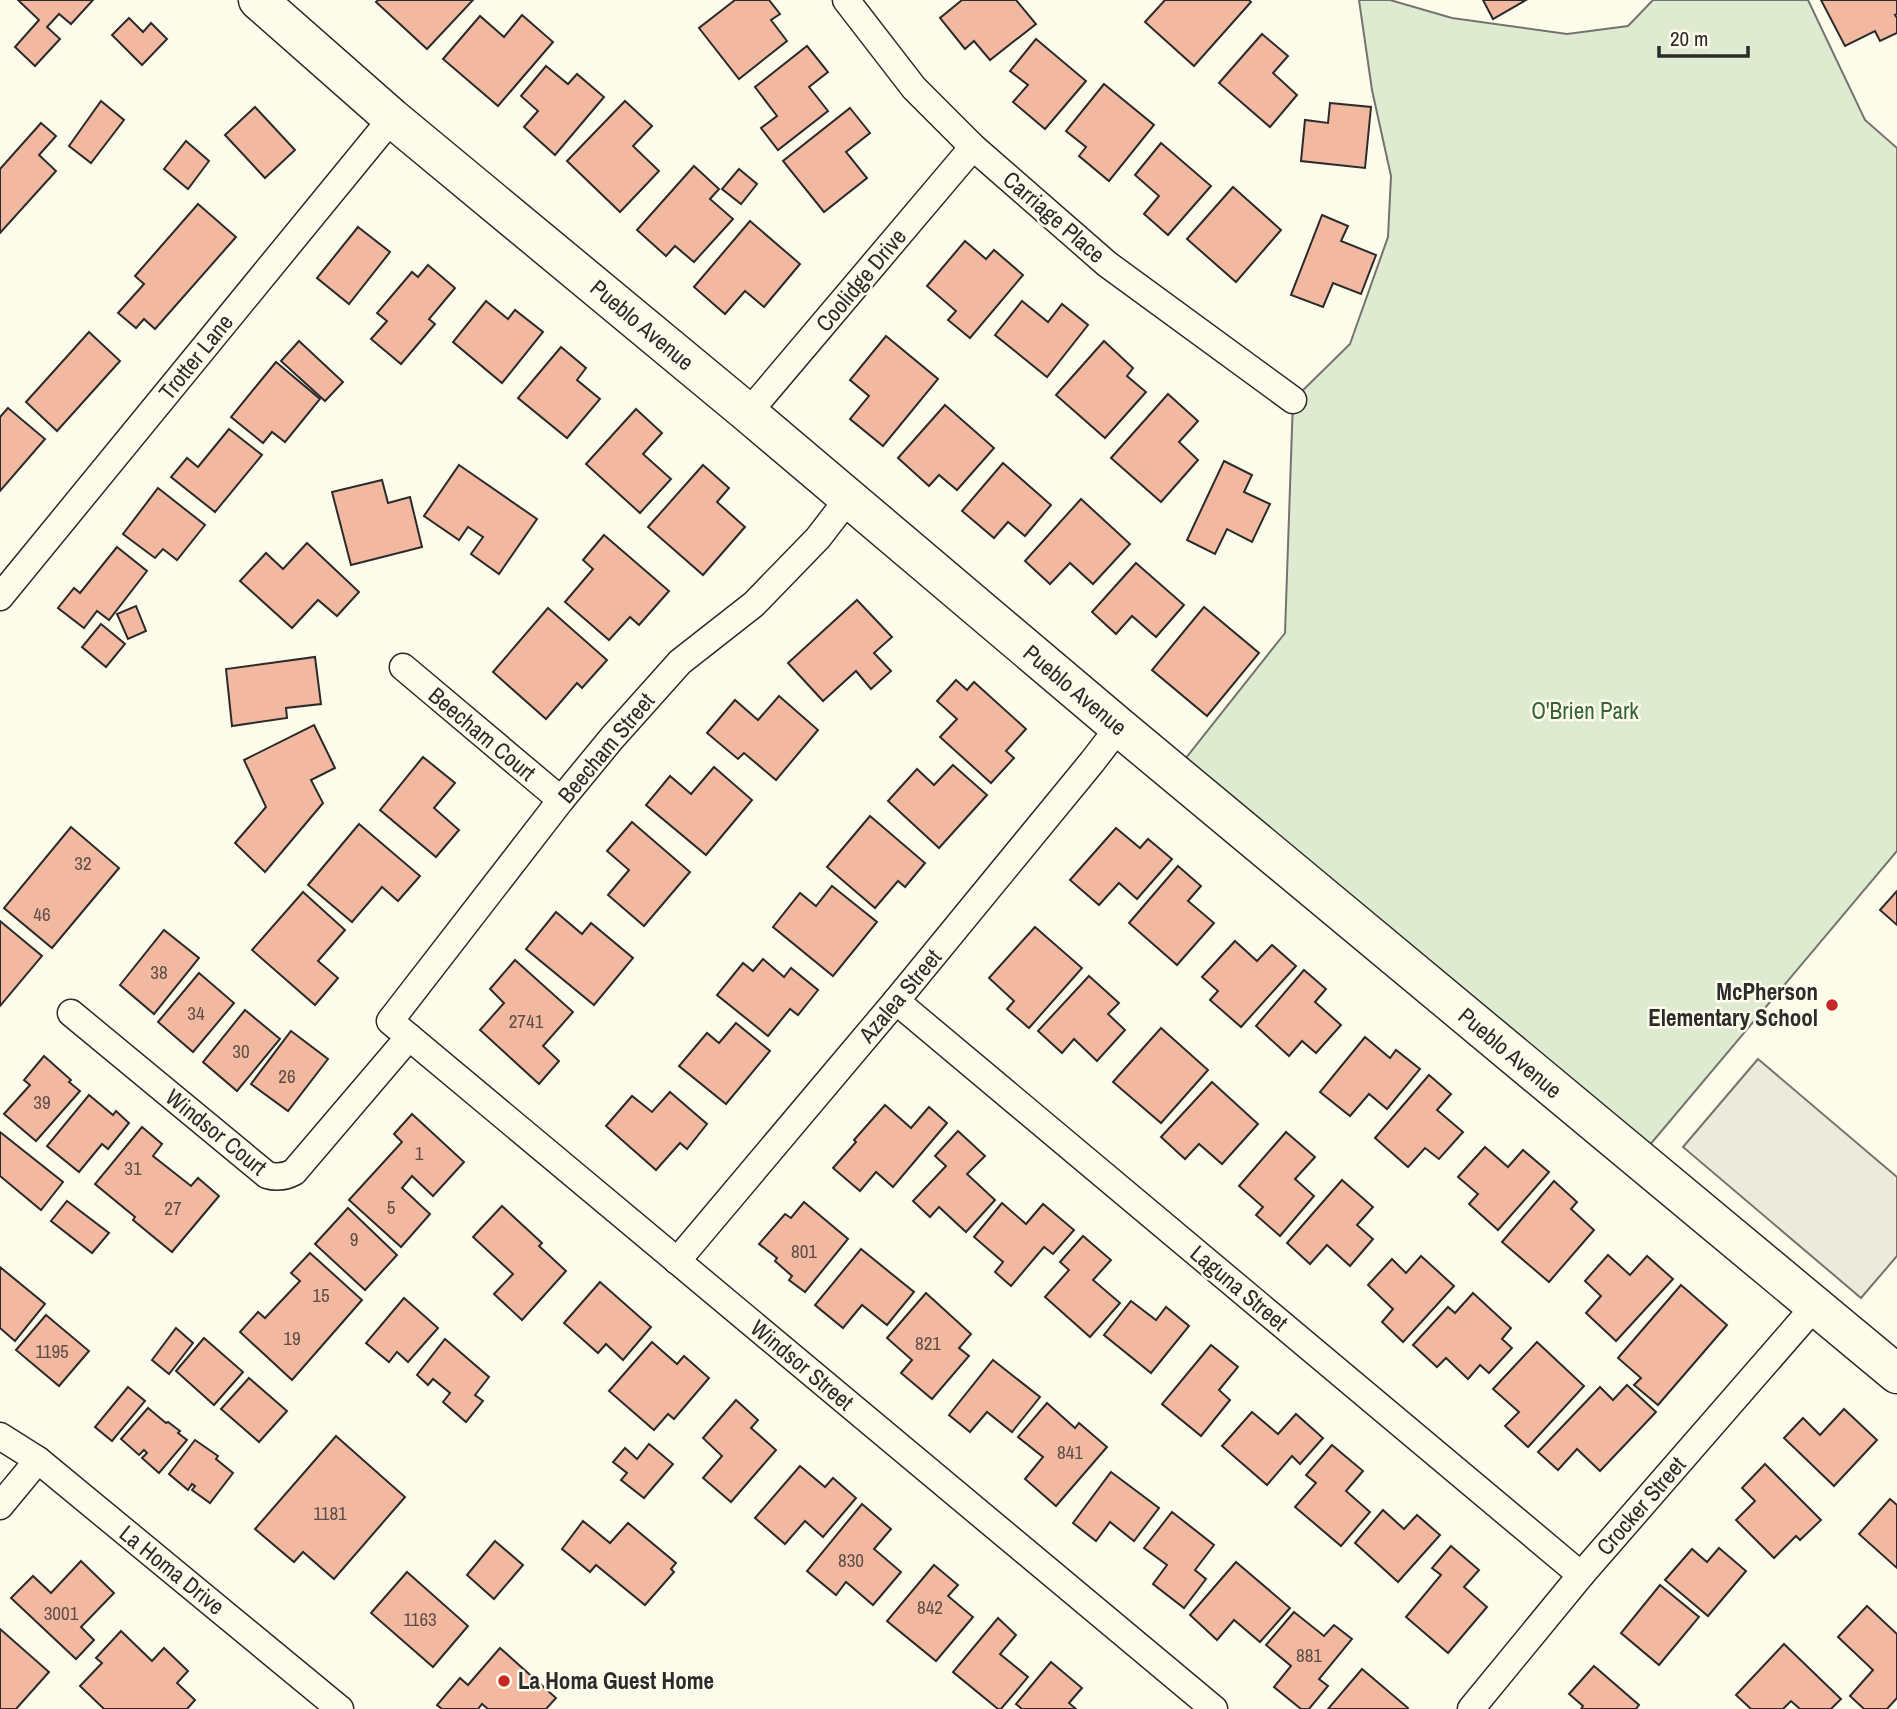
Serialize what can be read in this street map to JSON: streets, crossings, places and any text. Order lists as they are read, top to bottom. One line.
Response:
{"streets":{"street":["Carriage Place","Coolidge Drive","Pueblo Avenue","Trotter Lane","Beecham Court","Beecham Street","Azalea Street","Windsor Court","Laguna Street","Windsor Street","Crocker Street","La Homa Drive"]},"crossings":[["Carriage Place","Coolidge Drive"],["Coolidge Drive","Pueblo Avenue"],["Pueblo Avenue","Trotter Lane"],["Pueblo Avenue","Beecham Street"],["Pueblo Avenue","Azalea Street"],["Pueblo Avenue","Crocker Street"],["Beecham Court","Beecham Street"],["Beecham Street","Windsor Court"],["Beecham Street","Windsor Street"],["Azalea Street","Laguna Street"],["Azalea Street","Windsor Street"],["Windsor Court","Windsor Street"],["Laguna Street","Crocker Street"]],"parks":["O'Brien Park"],"places":["McPherson Elementary School","La Homa Guest Home"],"house_numbers":["32","46","38","34","2741","30","26","39","1","31","5","27","9","801","15","19","821","1195","841","1181","830","842","3001","1163","881"],"scale_bar":"20 m"}
